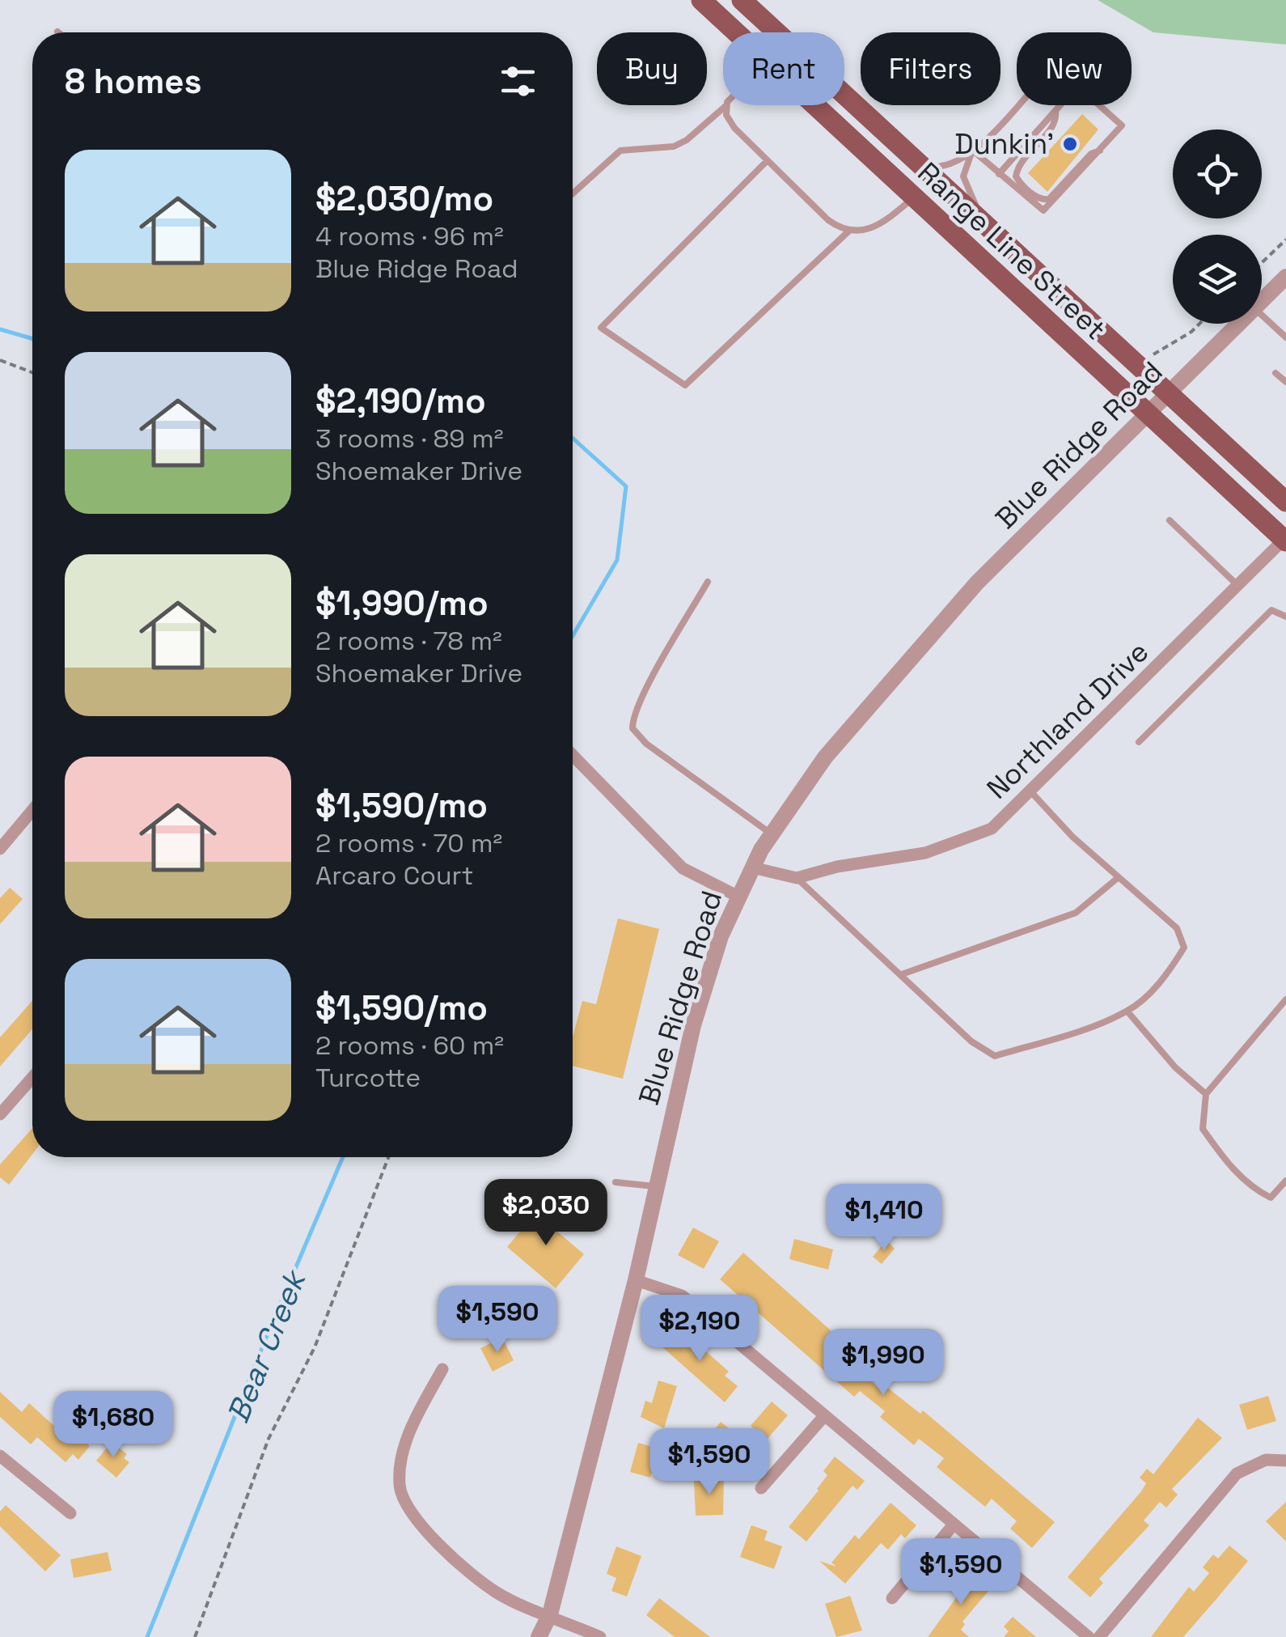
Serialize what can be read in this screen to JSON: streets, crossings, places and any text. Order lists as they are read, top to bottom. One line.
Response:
{"streets":{"main road":["Range Line Street"],"street":["Blue Ridge Road","Northland Drive"]},"crossings":[["Range Line Street","Blue Ridge Road"],["Range Line Street","Northland Drive"],["Blue Ridge Road","Northland Drive"]],"water":["Bear Creek"],"places":["Dunkin'"],"page":{"chip":["Buy","Rent","Filters","New"],"heading":"8 homes","list":[{"name":"$2,030/mo","note":"4 rooms · 96 m² · Blue Ridge Road"},{"name":"$2,190/mo","note":"3 rooms · 89 m² · Shoemaker Drive"},{"name":"$1,990/mo","note":"2 rooms · 78 m² · Shoemaker Drive"},{"name":"$1,590/mo","note":"2 rooms · 70 m² · Arcaro Court"},{"name":"$1,590/mo","note":"2 rooms · 60 m² · Turcotte"}],"price":["$2,030","$1,410","$1,590","$2,190","$1,990","$1,680","$1,590","$1,590"]}}
